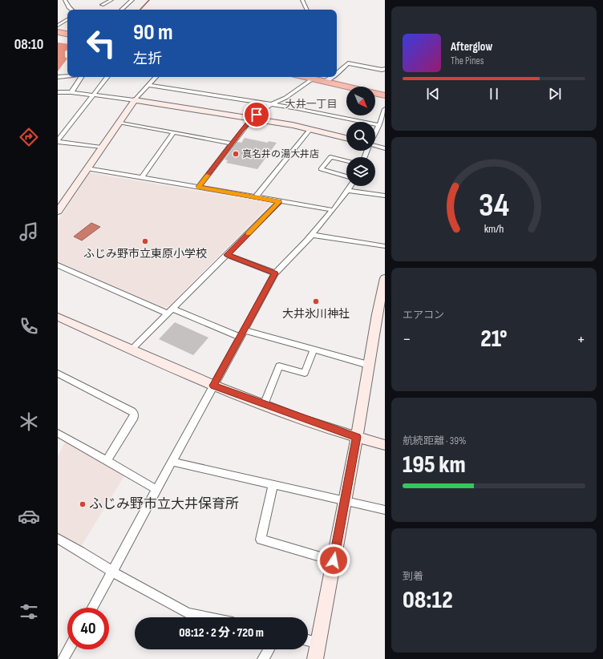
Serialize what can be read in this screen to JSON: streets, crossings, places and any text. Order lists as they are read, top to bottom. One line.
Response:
{"districts":["大井一丁目"],"places":["真名井の湯大井店","ふじみ野市立東原小学校","大井氷川神社","ふじみ野市立大井保育所"],"north":"bottom right","page":{"tabs":"08:10","turn":["90 m","左折"],"song":["Afterglow","The Pines"],"tile":["エアコン",["航続距離 · 39%","195 km"],["到着","08:12"]],"heat":["−","21°","+"],"limit":"40","trip":"08:12 · 2 分 · 720 m","gauge":["34","km/h"]}}
